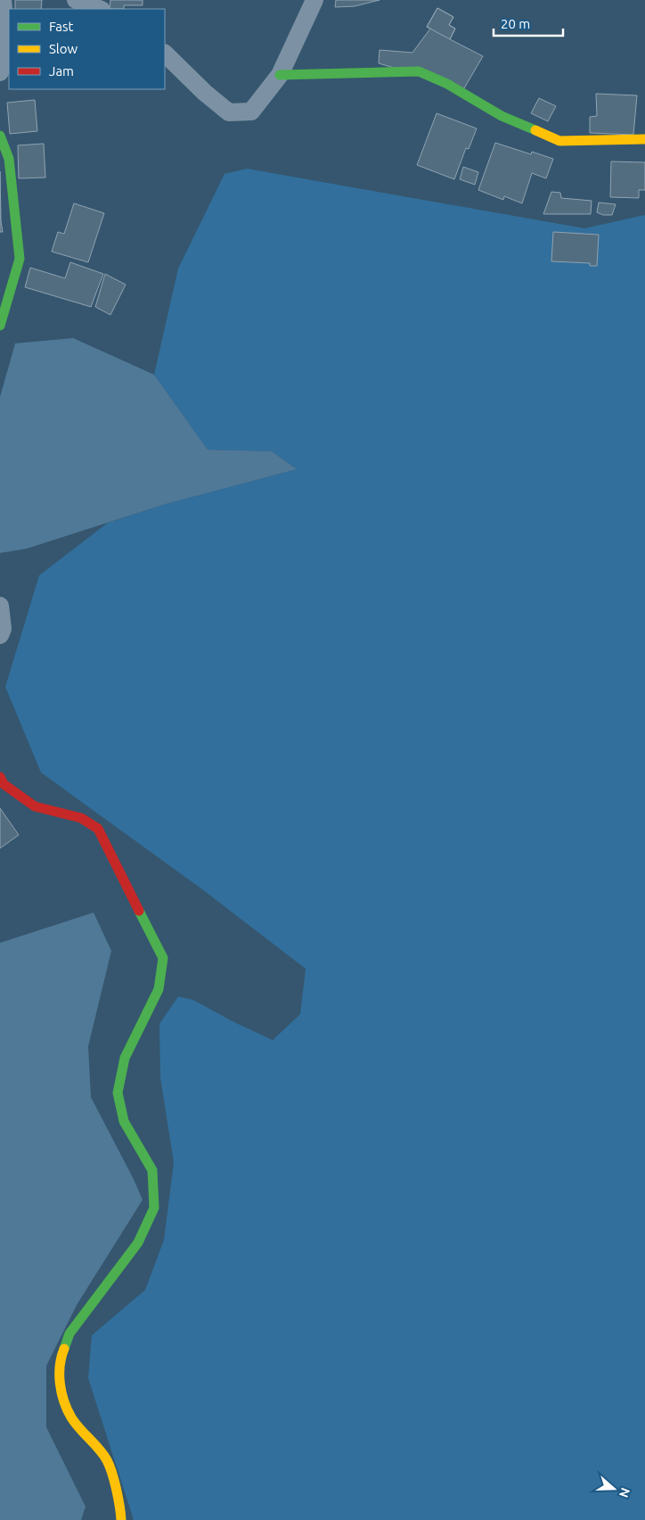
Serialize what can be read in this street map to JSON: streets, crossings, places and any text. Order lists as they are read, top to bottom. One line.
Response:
{"legend":["Fast","Slow","Jam"],"scale_bar":"20 m","north":"right"}
